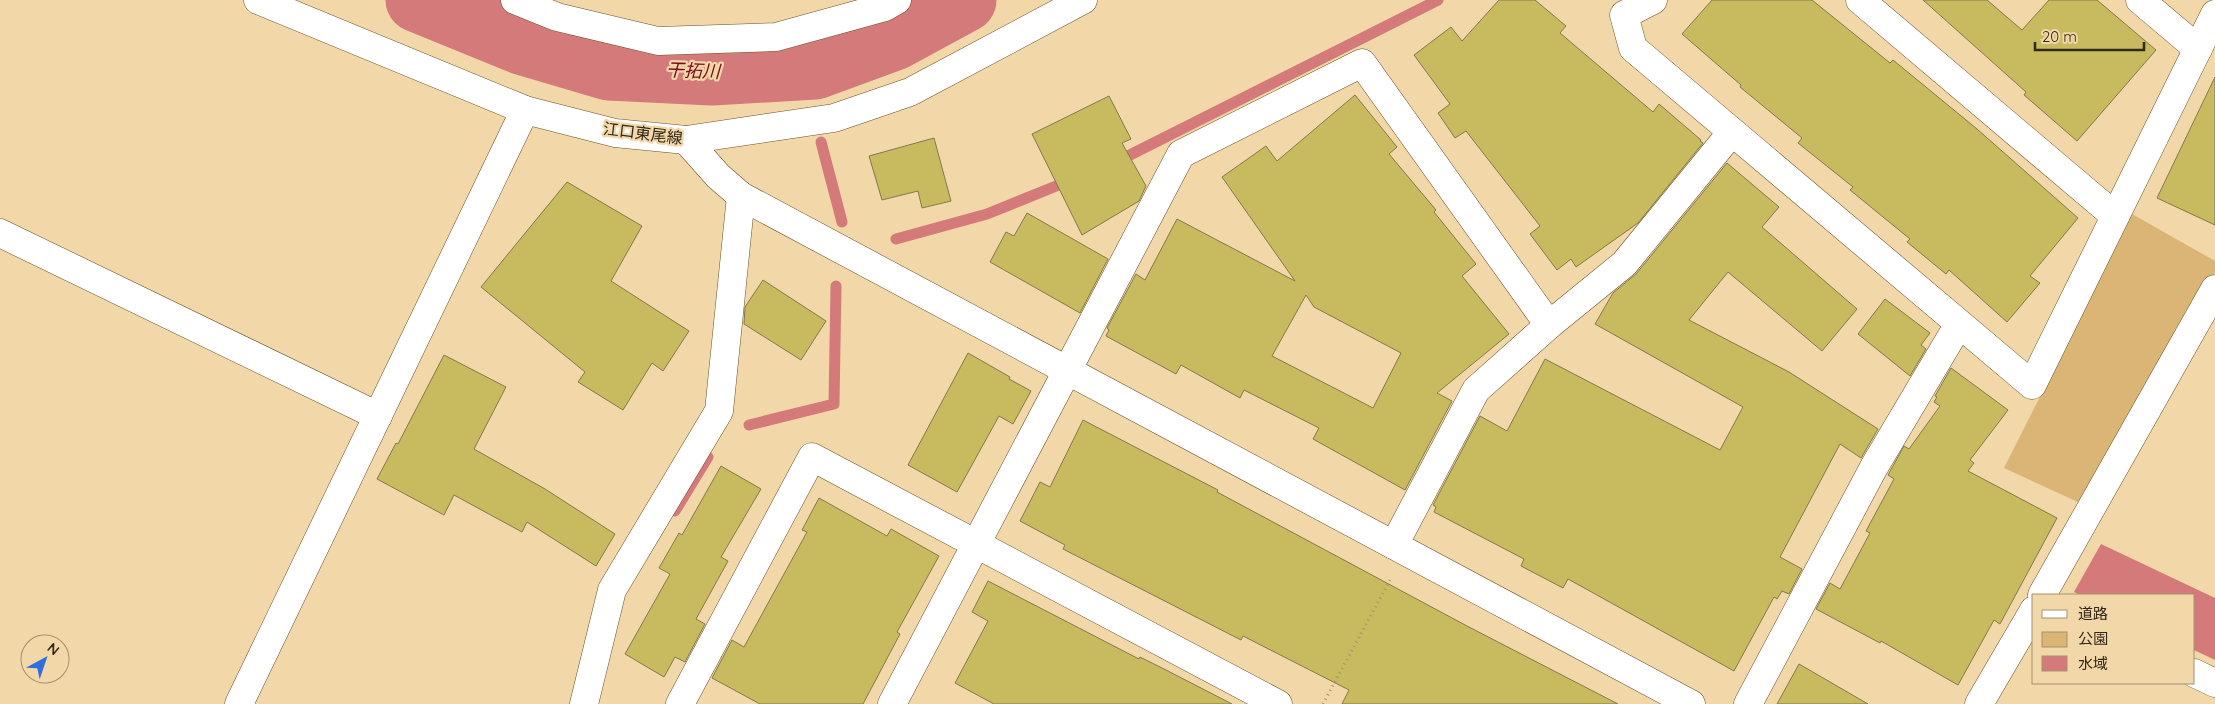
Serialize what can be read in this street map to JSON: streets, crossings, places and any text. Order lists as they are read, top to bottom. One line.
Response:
{"streets":{"street":["江口東尾線"]},"water":["干拓川"],"legend":["道路","公園","水域"],"scale_bar":"20 m","north":"top right"}
